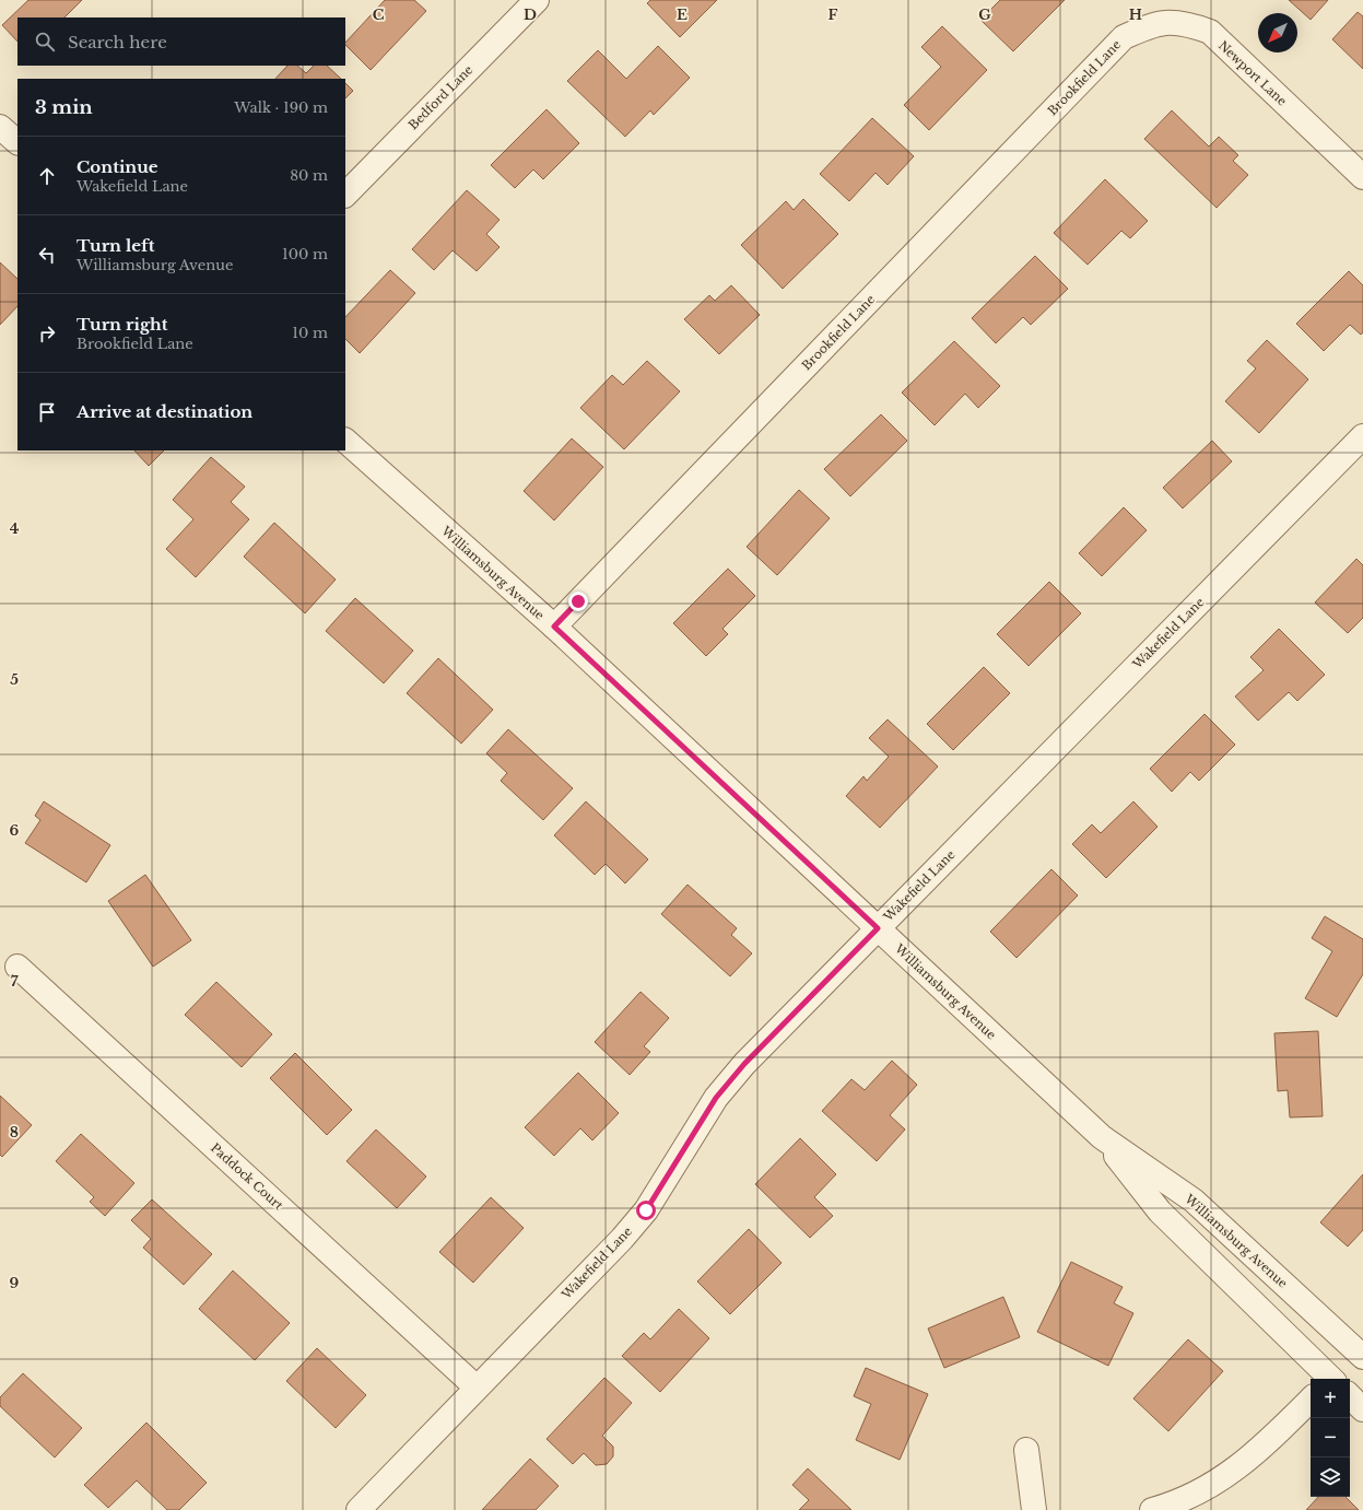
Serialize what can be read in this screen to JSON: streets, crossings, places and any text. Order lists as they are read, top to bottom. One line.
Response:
{"streets":{"street":["Newport Lane","Brookfield Lane","Bedford Lane","Williamsburg Avenue","Wakefield Lane","Paddock Court"]},"crossings":[["Newport Lane","Brookfield Lane"],["Brookfield Lane","Williamsburg Avenue"],["Williamsburg Avenue","Wakefield Lane"],["Wakefield Lane","Paddock Court"]],"north":"bottom left","page":{"search":"Search here","heading":["3 min","Walk · 190 m"],"list":[["Continue","Wakefield Lane","80 m"],["Turn left","Williamsburg Avenue","100 m"],["Turn right","Brookfield Lane","10 m"],"Arrive at destination"],"map_buttons":["+","−"]},"grid":{"columns":["C","D","E","F","G","H"],"rows":["4","5","6","7","8","9"]}}
